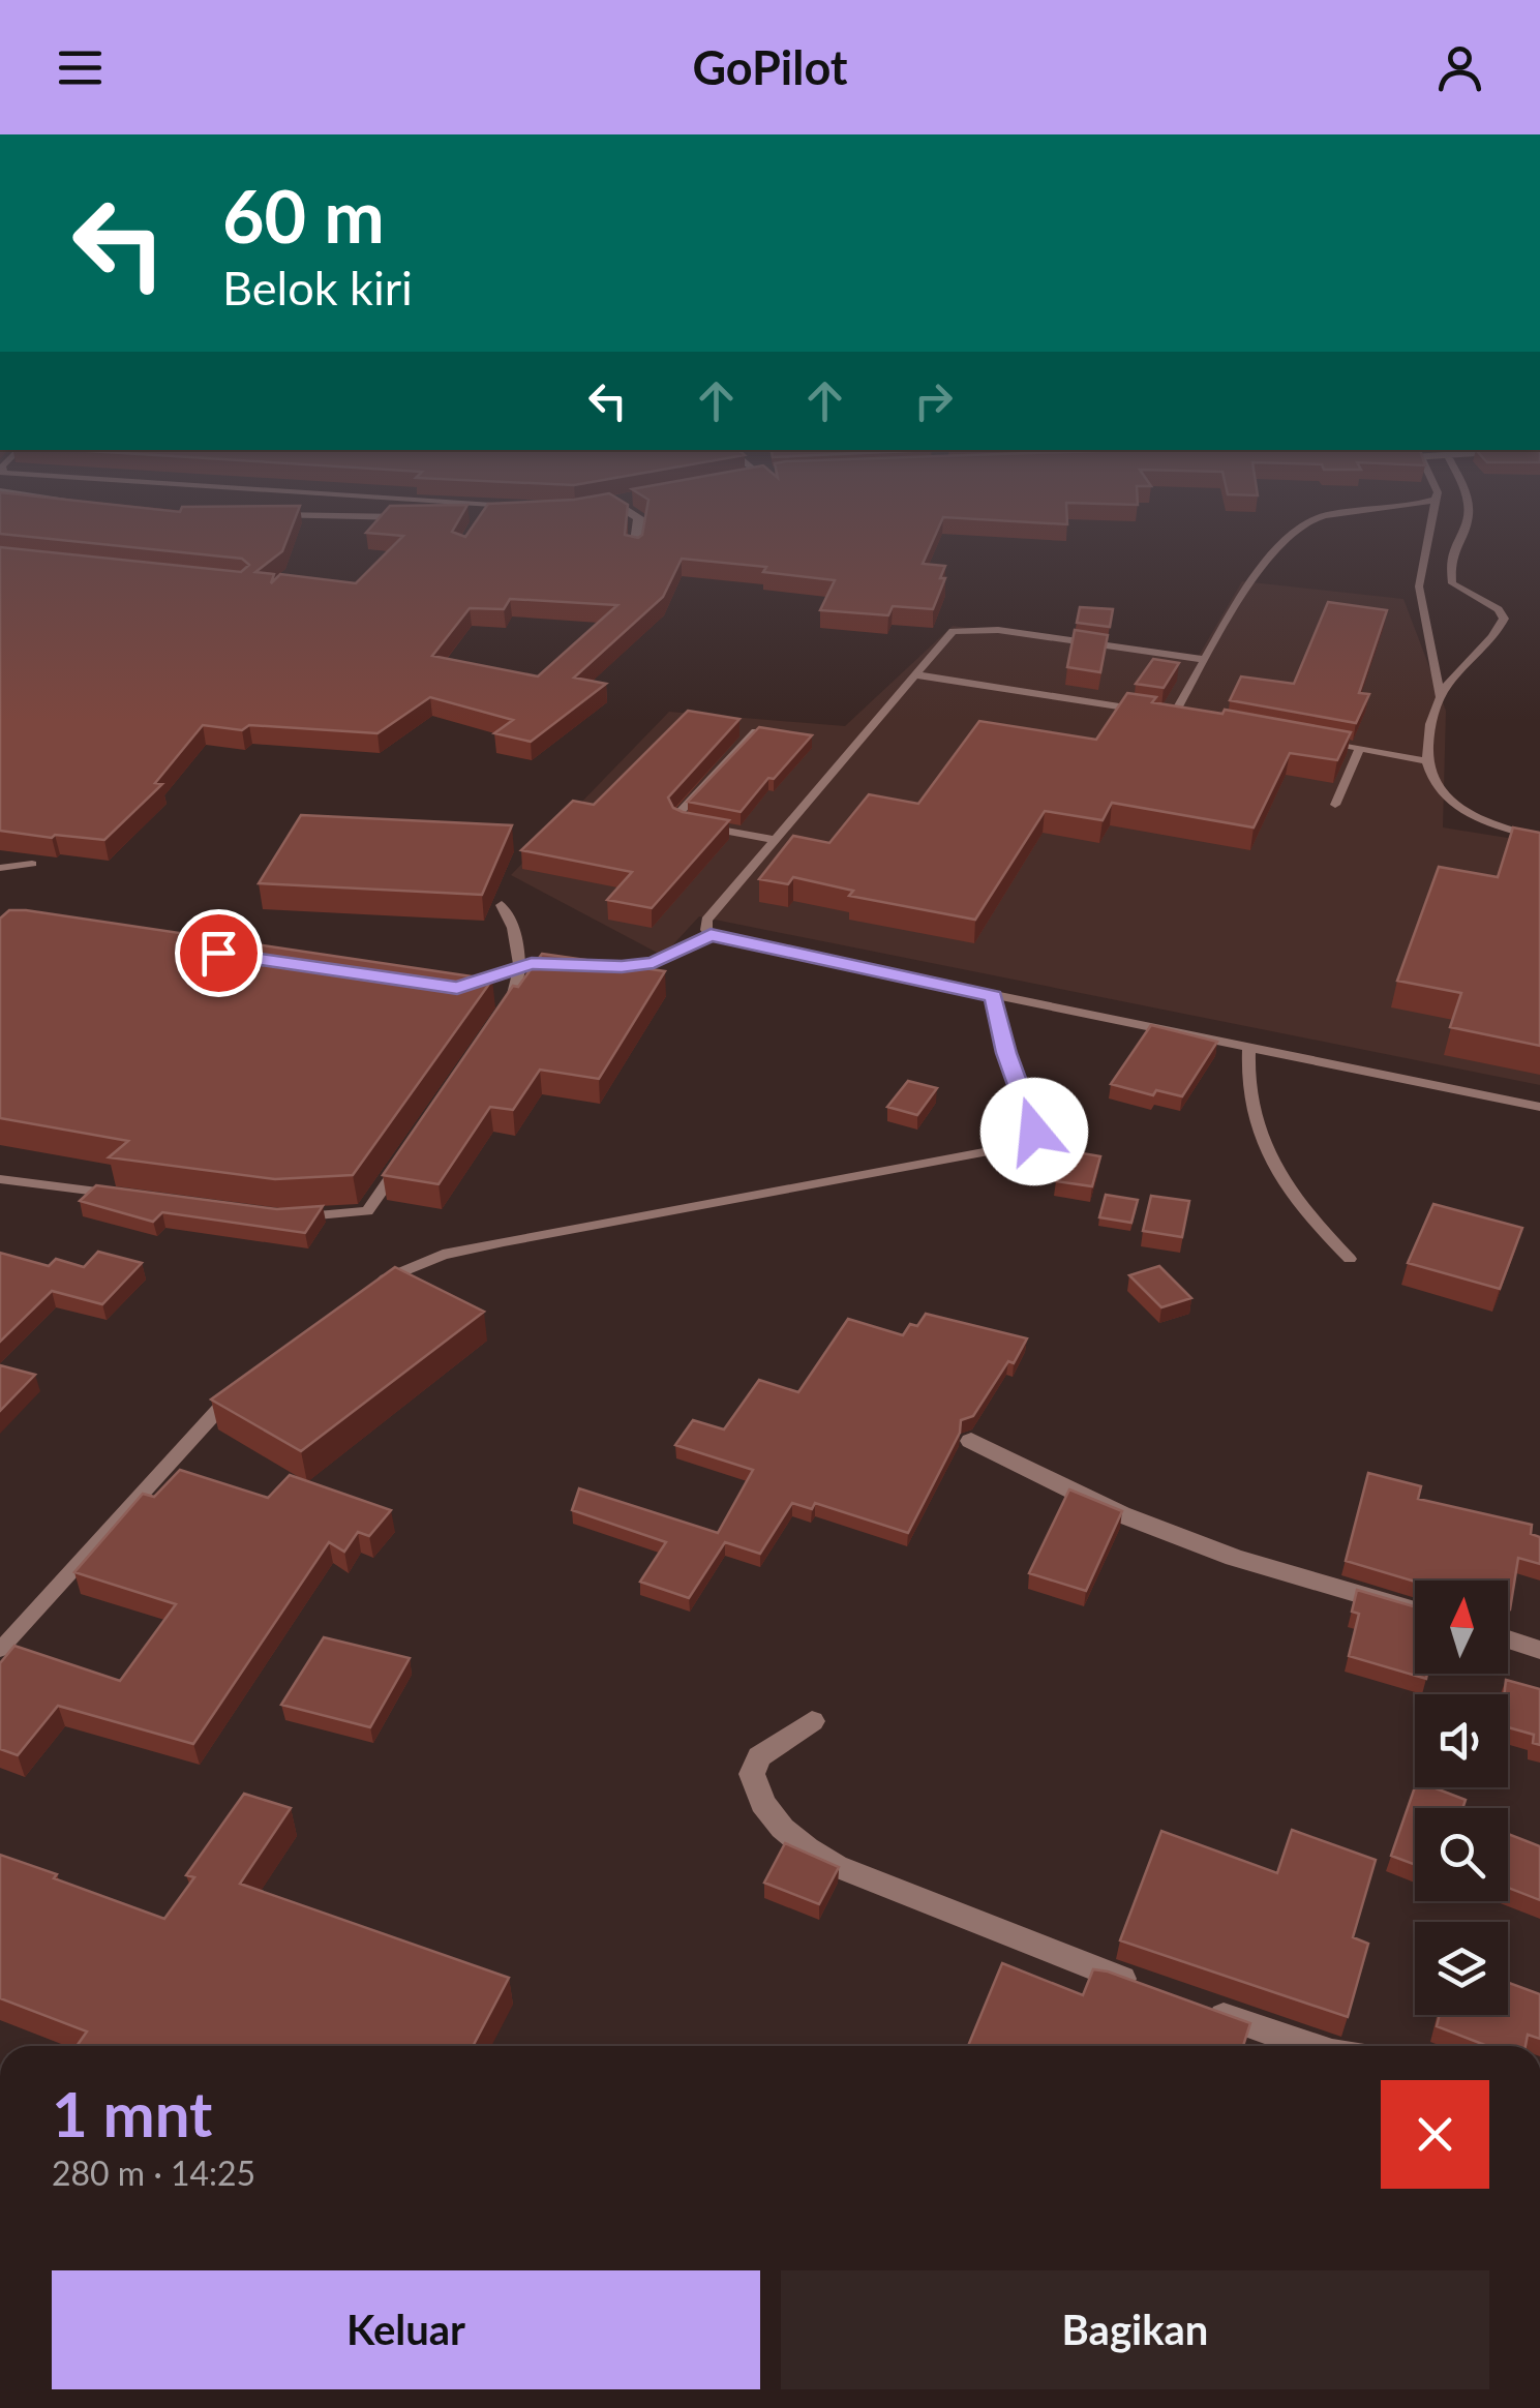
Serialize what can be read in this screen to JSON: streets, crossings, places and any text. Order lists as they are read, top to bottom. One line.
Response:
{"north":"top","page":{"header":"GoPilot","turn":["60 m","Belok kiri"],"heading":["1 mnt","280 m · 14:25"],"buttons":["Keluar","Bagikan"]}}
